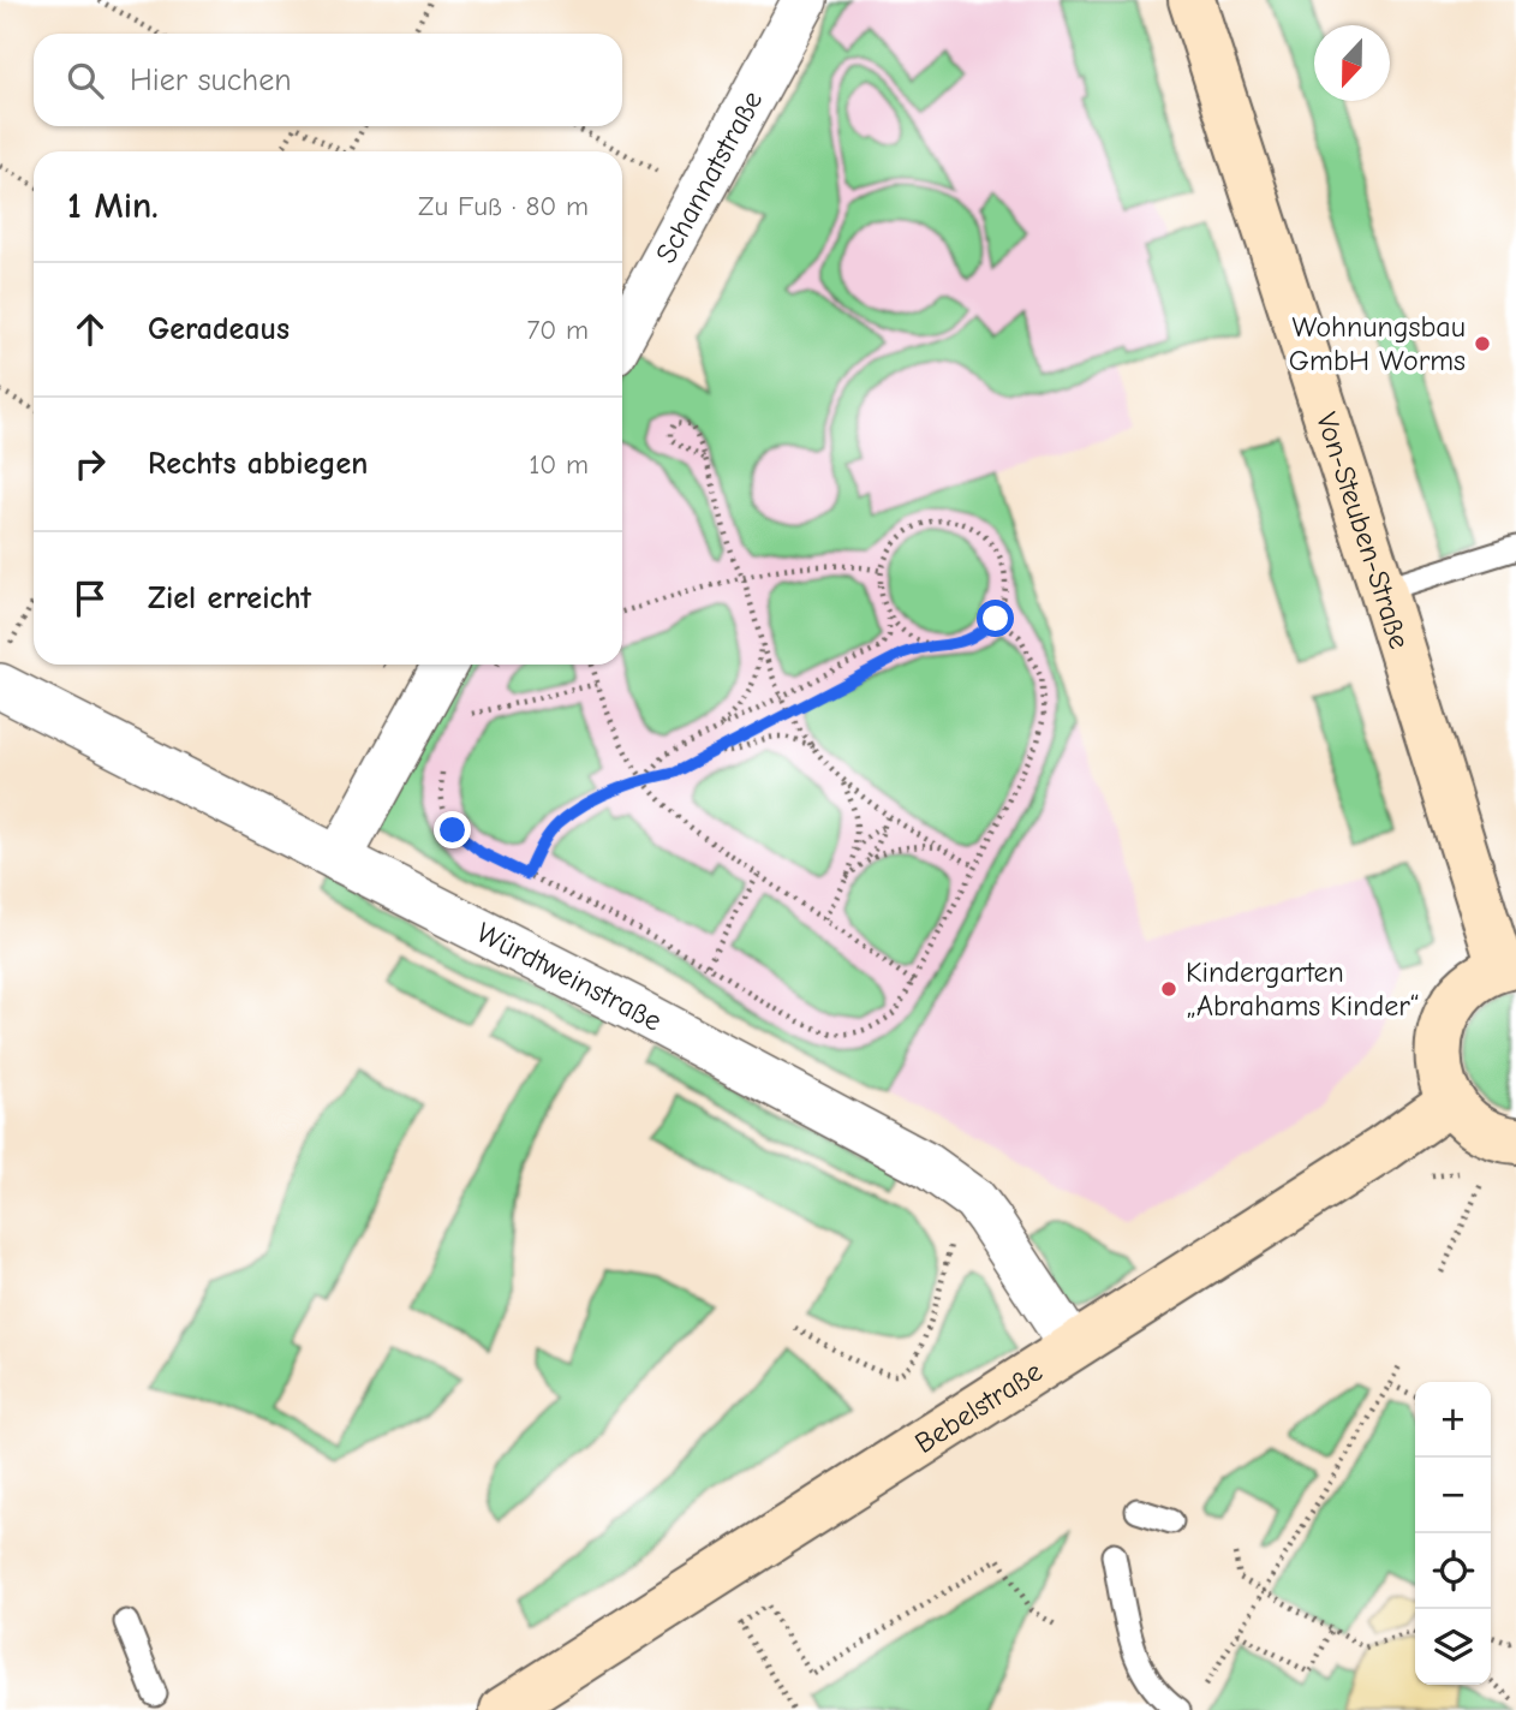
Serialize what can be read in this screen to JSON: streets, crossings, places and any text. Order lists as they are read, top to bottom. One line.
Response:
{"streets":{"street":["Schannatstraße","Von-Steuben-Straße","Würdtweinstraße","Bebelstraße"]},"crossings":[["Würdtweinstraße","Bebelstraße"]],"places":["Wohnungsbau GmbH Worms","Kindergarten „Abrahams Kinder“"],"north":"bottom","page":{"search":"Hier suchen","heading":["1 Min.","Zu Fuß · 80 m"],"list":[["Geradeaus","70 m"],["Rechts abbiegen","10 m"],"Ziel erreicht"],"map_buttons":["+","−"]}}
